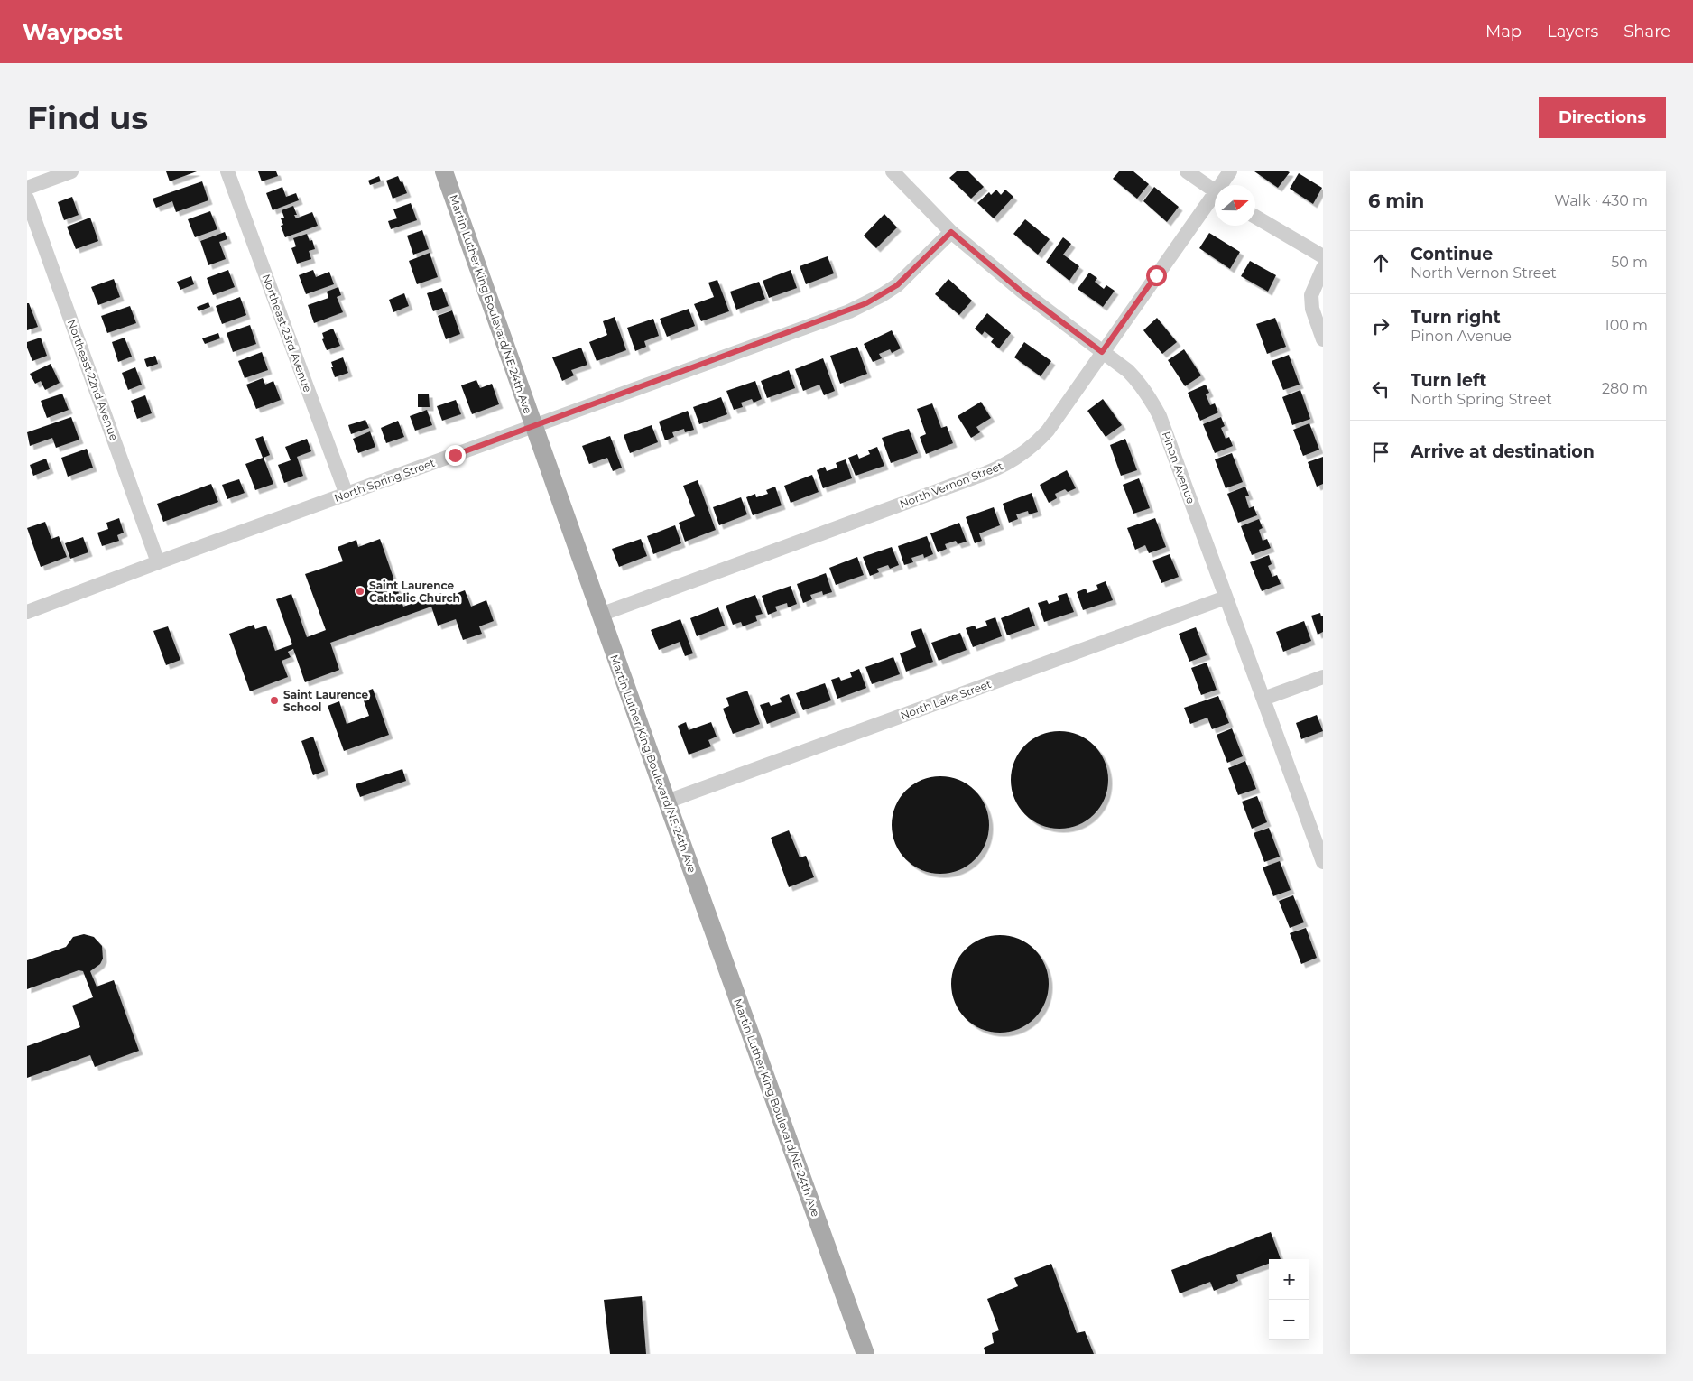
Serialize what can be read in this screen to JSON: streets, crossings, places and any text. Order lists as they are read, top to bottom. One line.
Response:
{"streets":{"main road":["Martin Luther King Boulevard/NE 24th Ave"],"street":["Northeast 23rd Avenue","Northeast 22nd Avenue","Pinon Avenue","North Spring Street","North Vernon Street","North Lake Street"]},"crossings":[["Martin Luther King Boulevard/NE 24th Ave","North Spring Street"],["Martin Luther King Boulevard/NE 24th Ave","North Vernon Street"],["Martin Luther King Boulevard/NE 24th Ave","North Lake Street"],["Northeast 23rd Avenue","North Spring Street"],["Northeast 22nd Avenue","North Spring Street"],["Pinon Avenue","North Spring Street"],["Pinon Avenue","North Vernon Street"],["Pinon Avenue","North Lake Street"]],"places":["Saint Laurence Catholic Church","Saint Laurence School"],"north":"right","page":{"header":"Waypost","nav":["Map","Layers","Share"],"buttons":"Directions","title":"Find us","heading":["6 min","Walk · 430 m"],"list":[["Continue","North Vernon Street","50 m"],["Turn right","Pinon Avenue","100 m"],["Turn left","North Spring Street","280 m"],"Arrive at destination"],"map_buttons":["+","−"]}}
